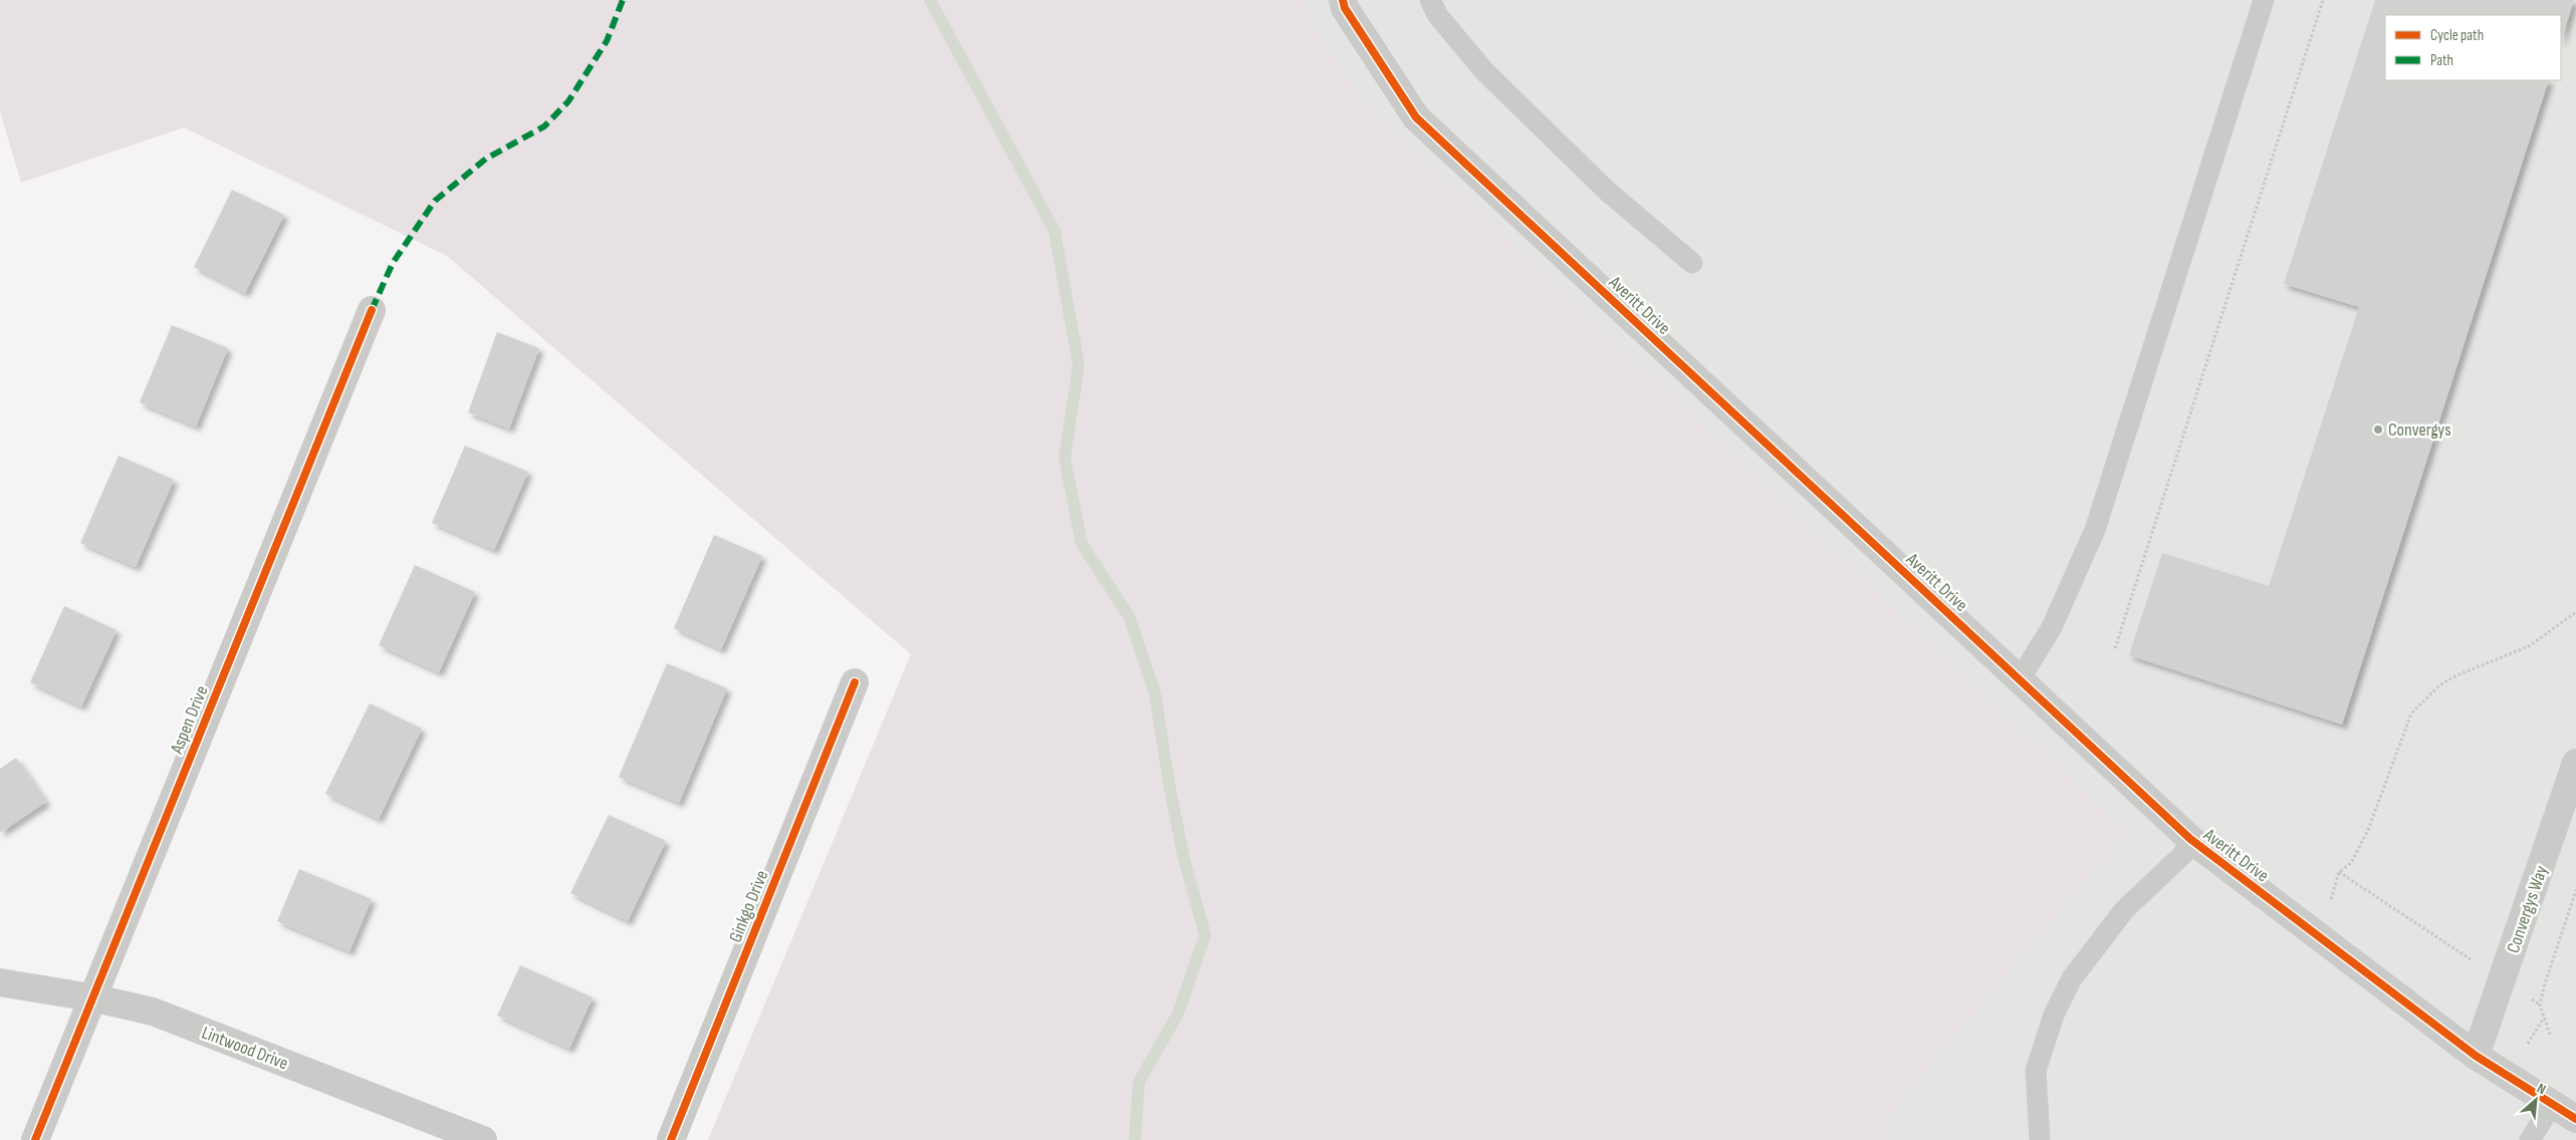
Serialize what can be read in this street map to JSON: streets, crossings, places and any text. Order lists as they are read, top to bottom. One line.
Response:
{"streets":{"street":["Averitt Drive","Aspen Drive","Ginkgo Drive","Convergys Way","Lintwood Drive"]},"crossings":[["Averitt Drive","Convergys Way"],["Aspen Drive","Lintwood Drive"]],"places":["Convergys"],"legend":["Cycle path","Path"],"north":"top right"}
